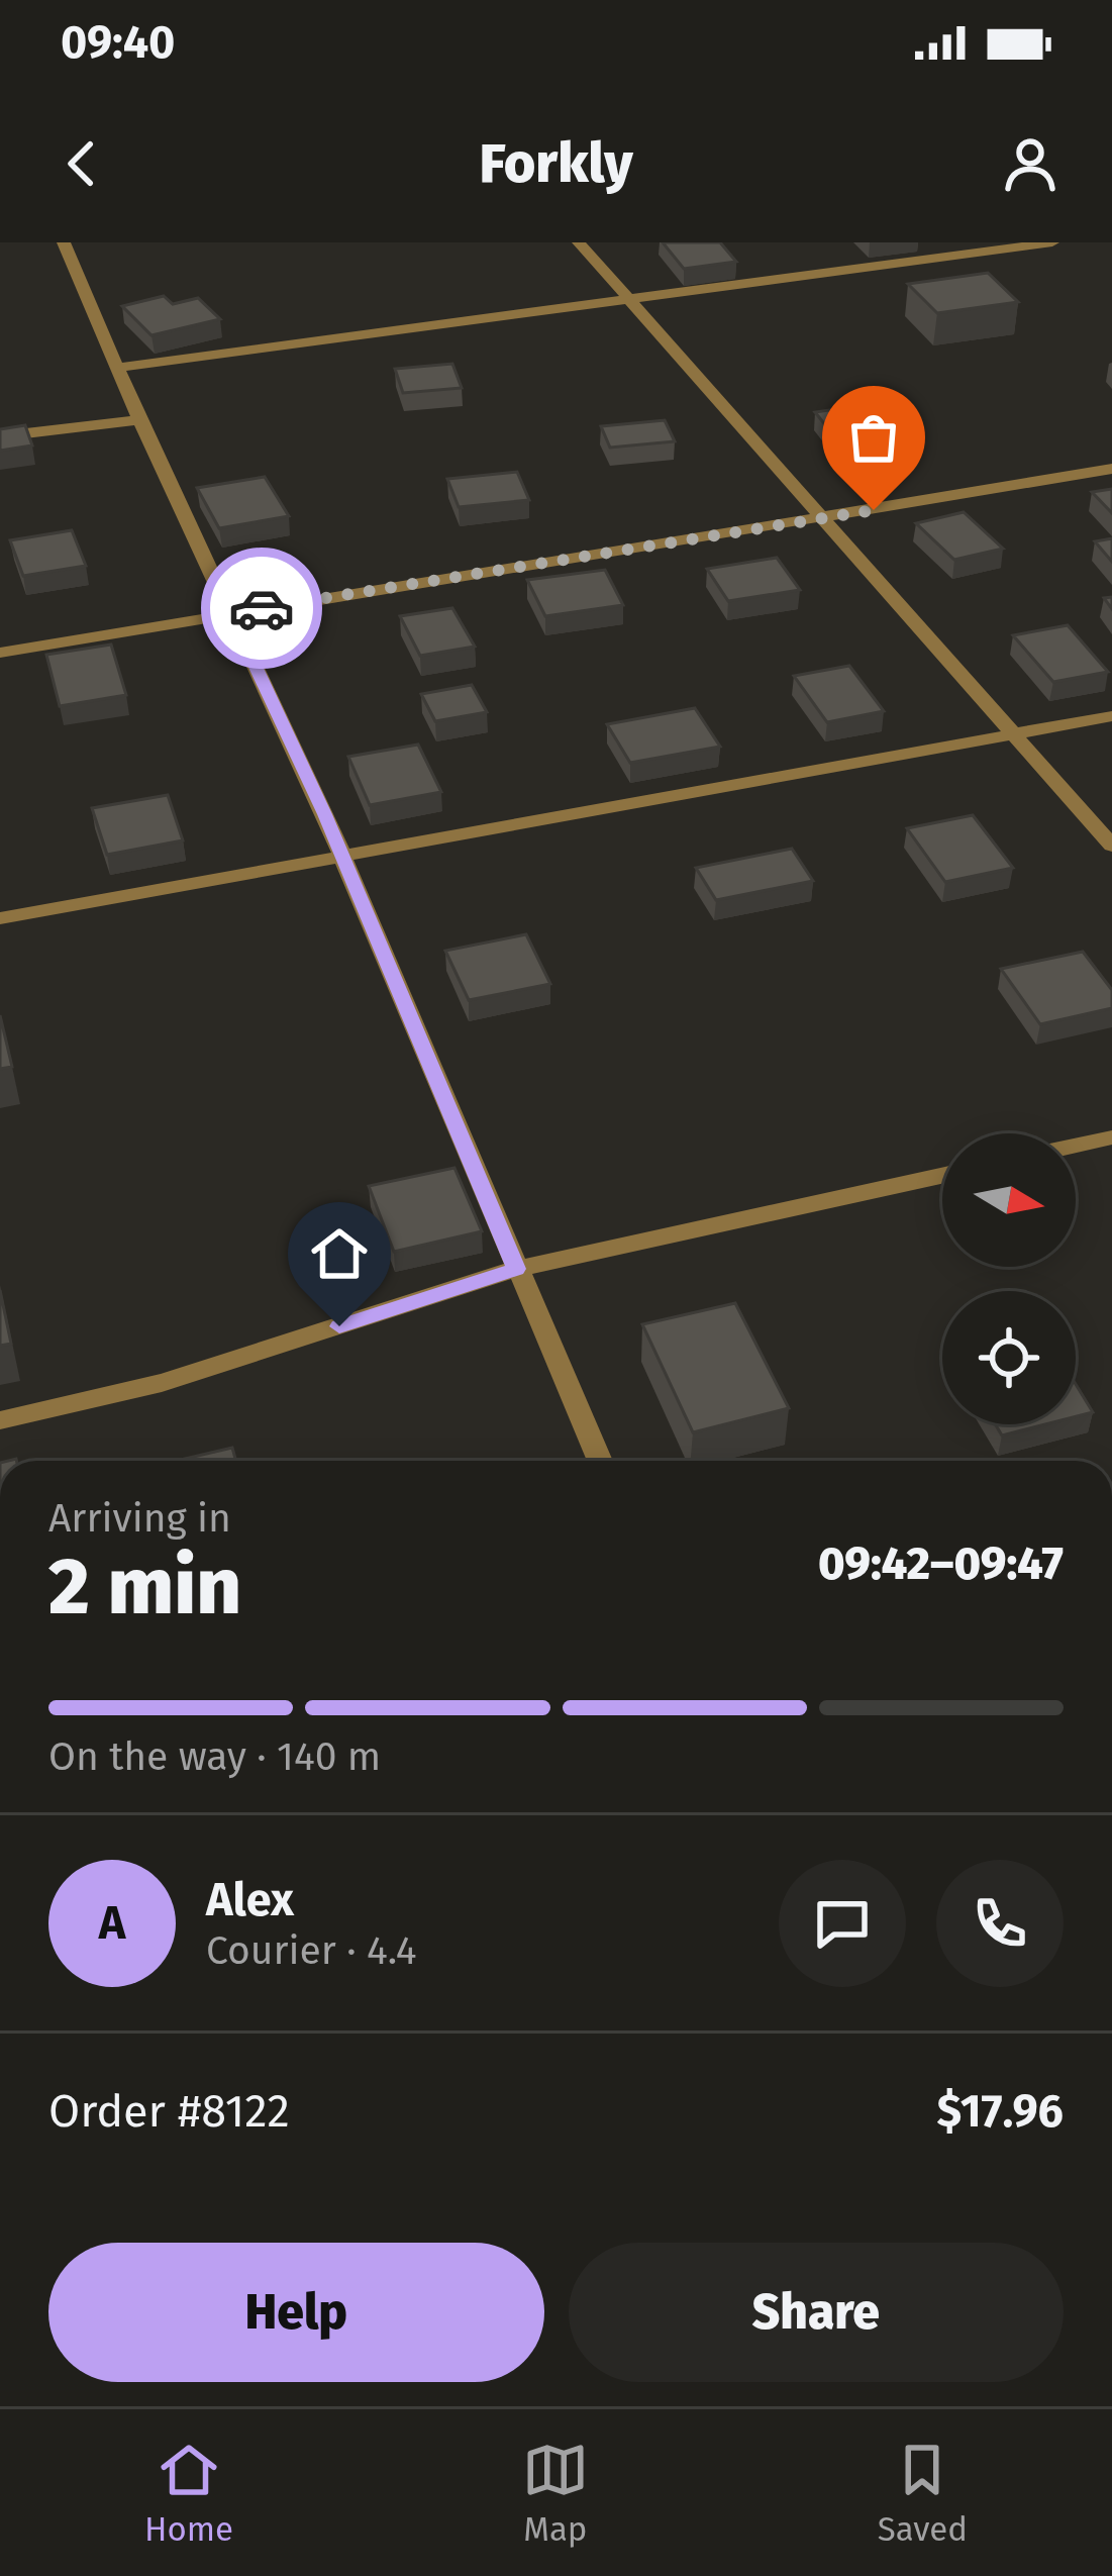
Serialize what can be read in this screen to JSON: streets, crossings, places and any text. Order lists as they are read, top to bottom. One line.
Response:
{"north":"right","page":{"status":"09:40","header":"Forkly","heading":["2 min","Arriving in","09:42–09:47"],"panel":["Alex","Courier · 4.4","Order #8122","$17.96"],"bar":"On the way · 140 m","round":"A","buttons":["Help","Share"],"tabs":["Home","Map","Saved"]}}
